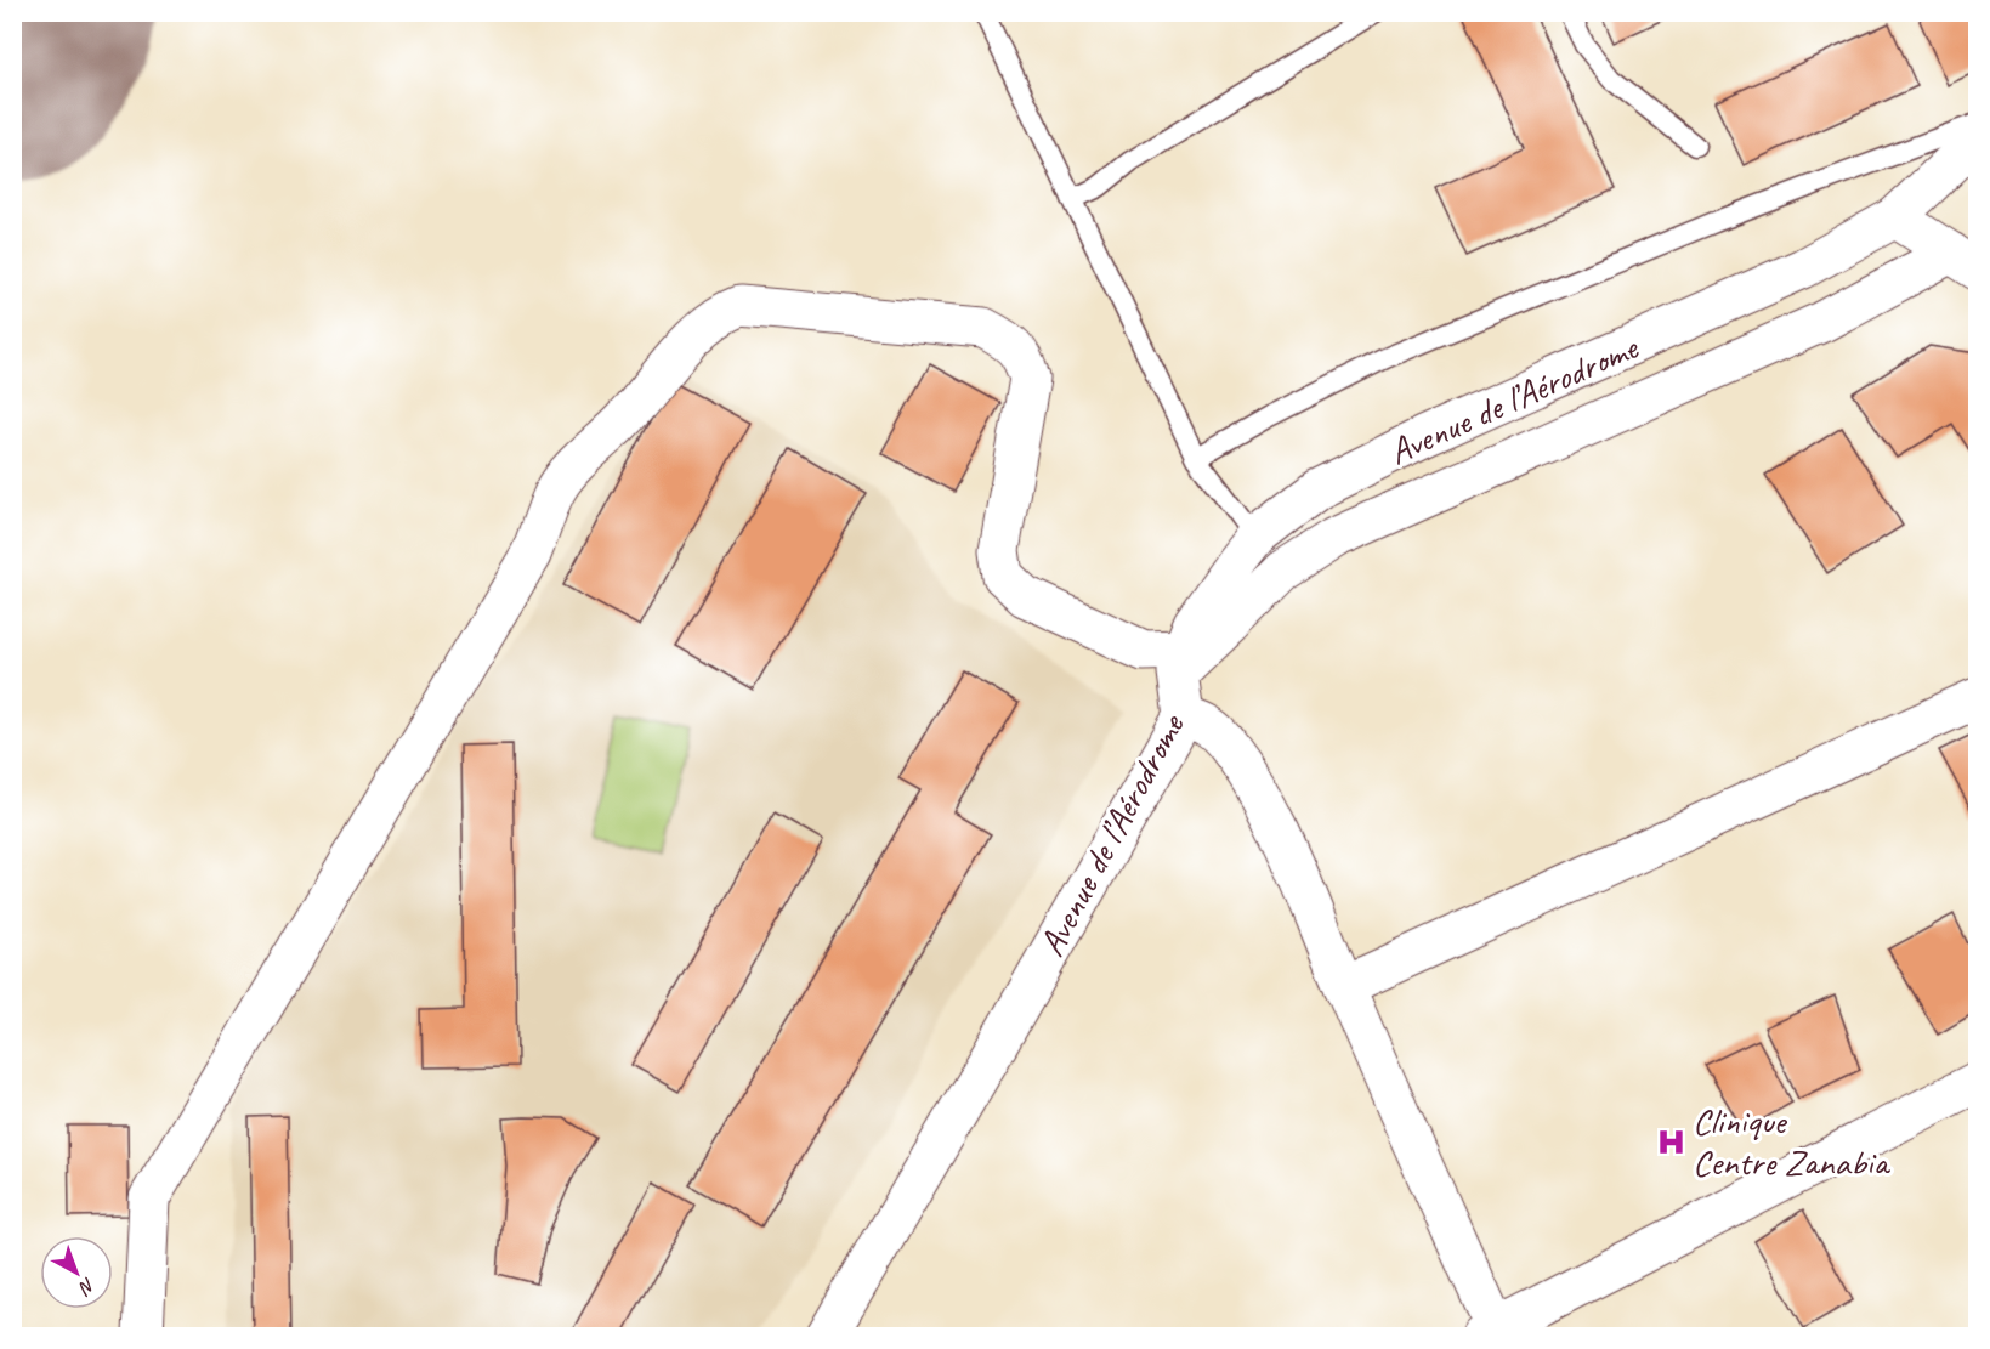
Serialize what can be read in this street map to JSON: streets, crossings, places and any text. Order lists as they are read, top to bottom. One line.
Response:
{"streets":{"street":["Avenue de l’Aérodrome"]},"places":{"hospital":["Clinique Centre Zanabia"]},"north":"bottom right"}
